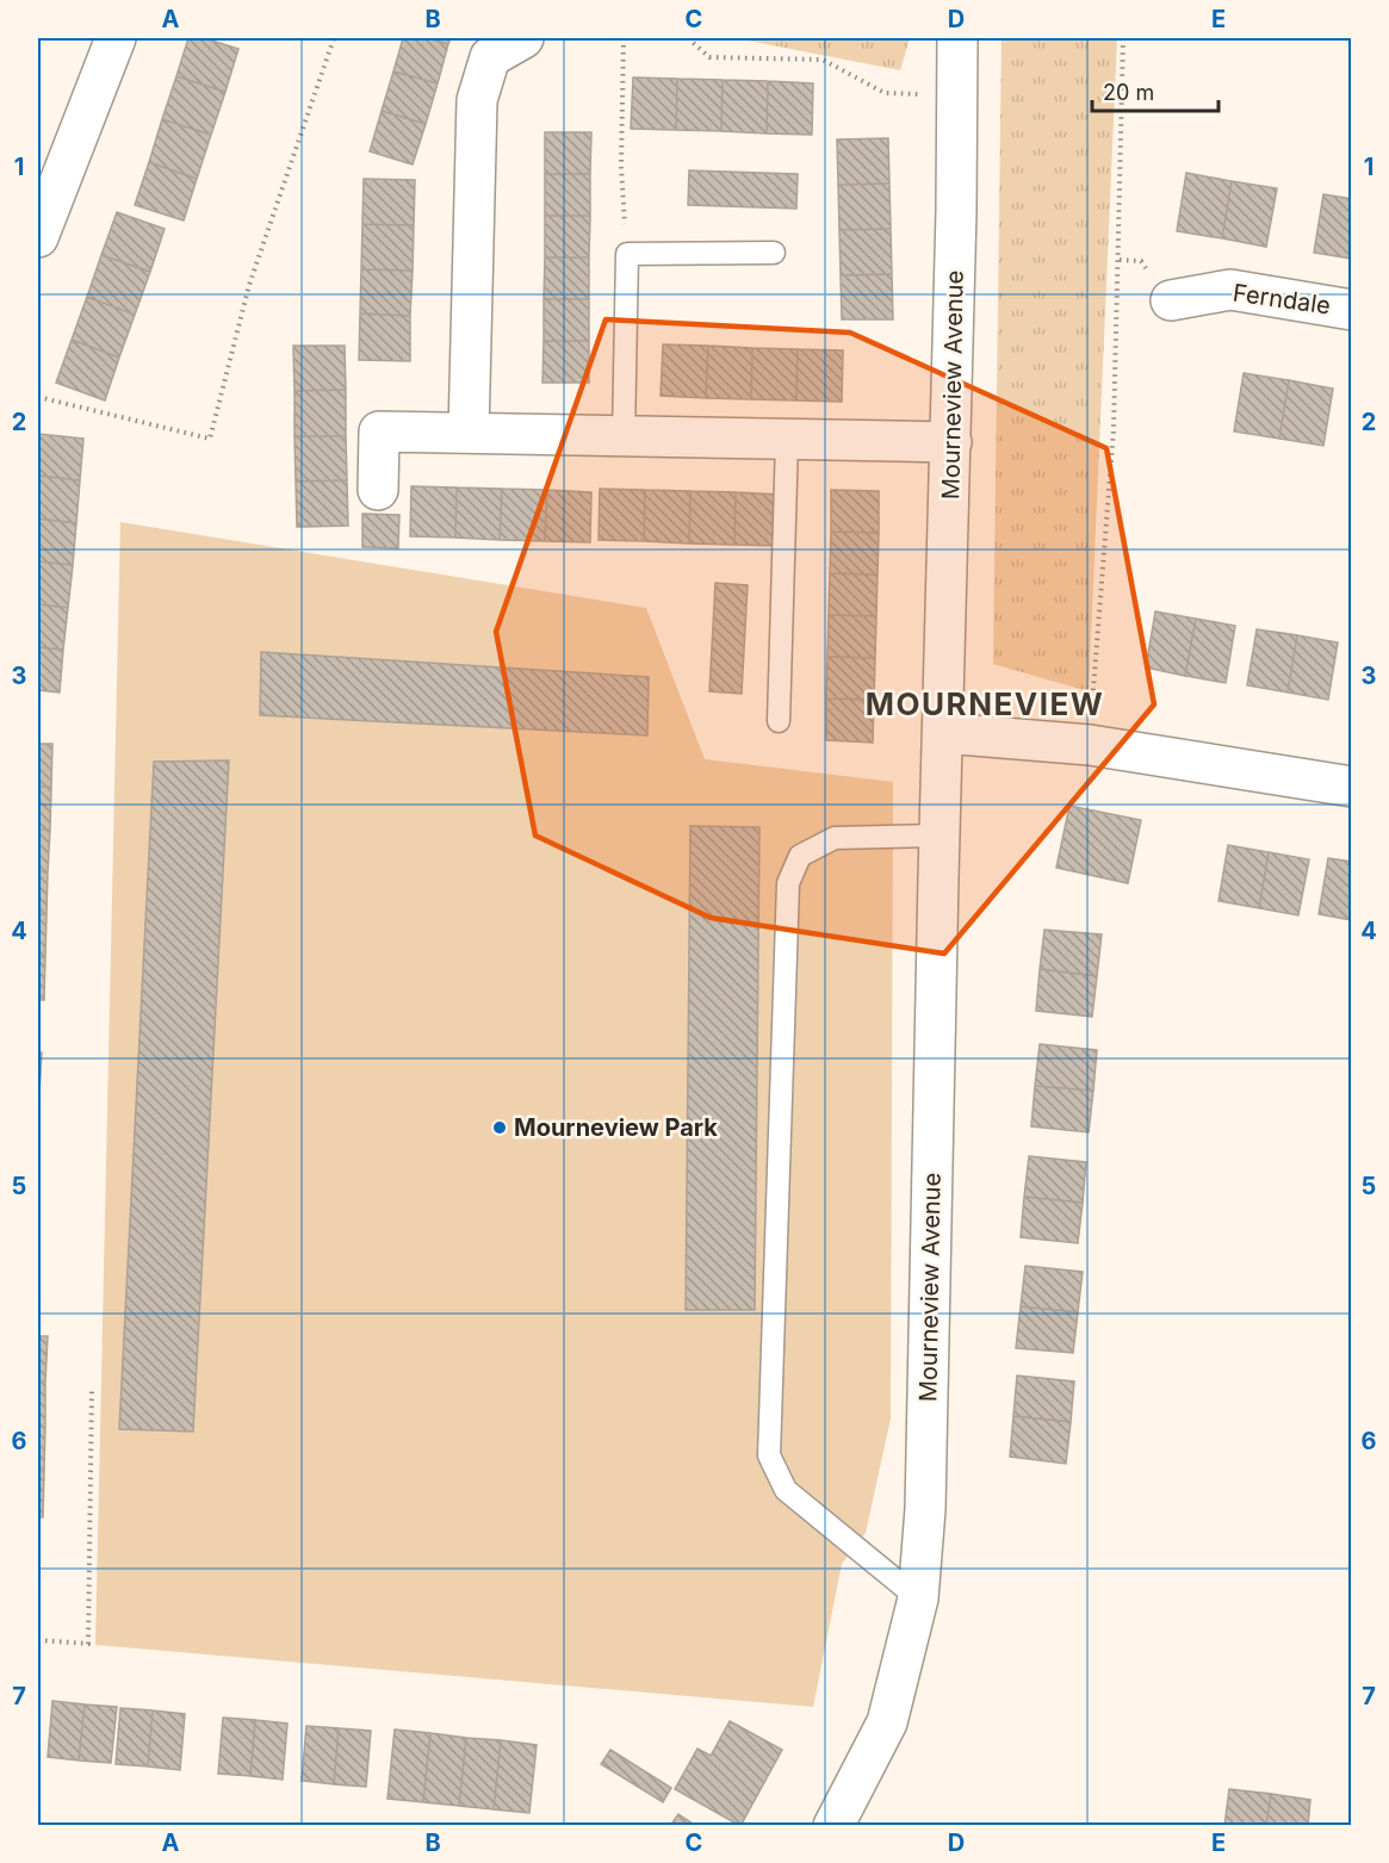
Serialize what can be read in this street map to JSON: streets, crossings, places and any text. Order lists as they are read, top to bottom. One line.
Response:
{"streets":{"street":["Ferndale","Mourneview Avenue"]},"districts":["MOURNEVIEW"],"places":["Mourneview Park"],"scale_bar":"20 m","grid":{"columns":["A","B","C","D","E"],"rows":["1","2","3","4","5","6","7"]}}
